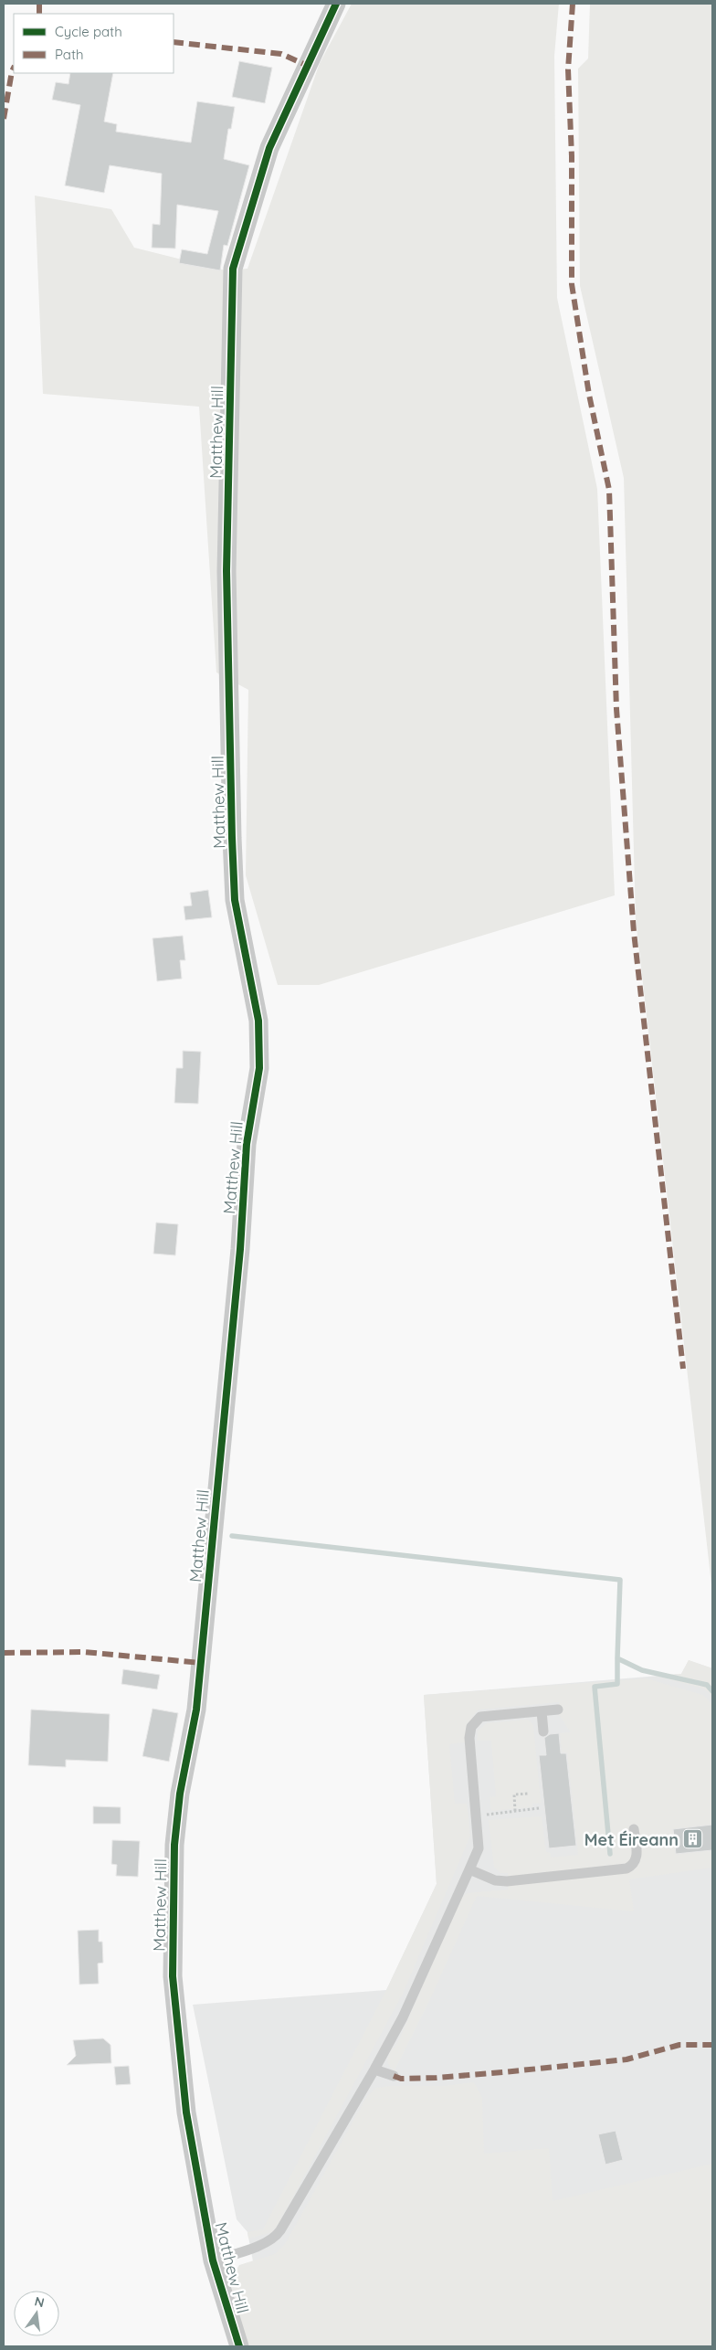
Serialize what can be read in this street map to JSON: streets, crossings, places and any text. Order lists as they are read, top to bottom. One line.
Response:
{"streets":{"street":["Matthew Hill"]},"places":{"building":["Met Éireann"]},"legend":["Cycle path","Path"],"north":"top"}
